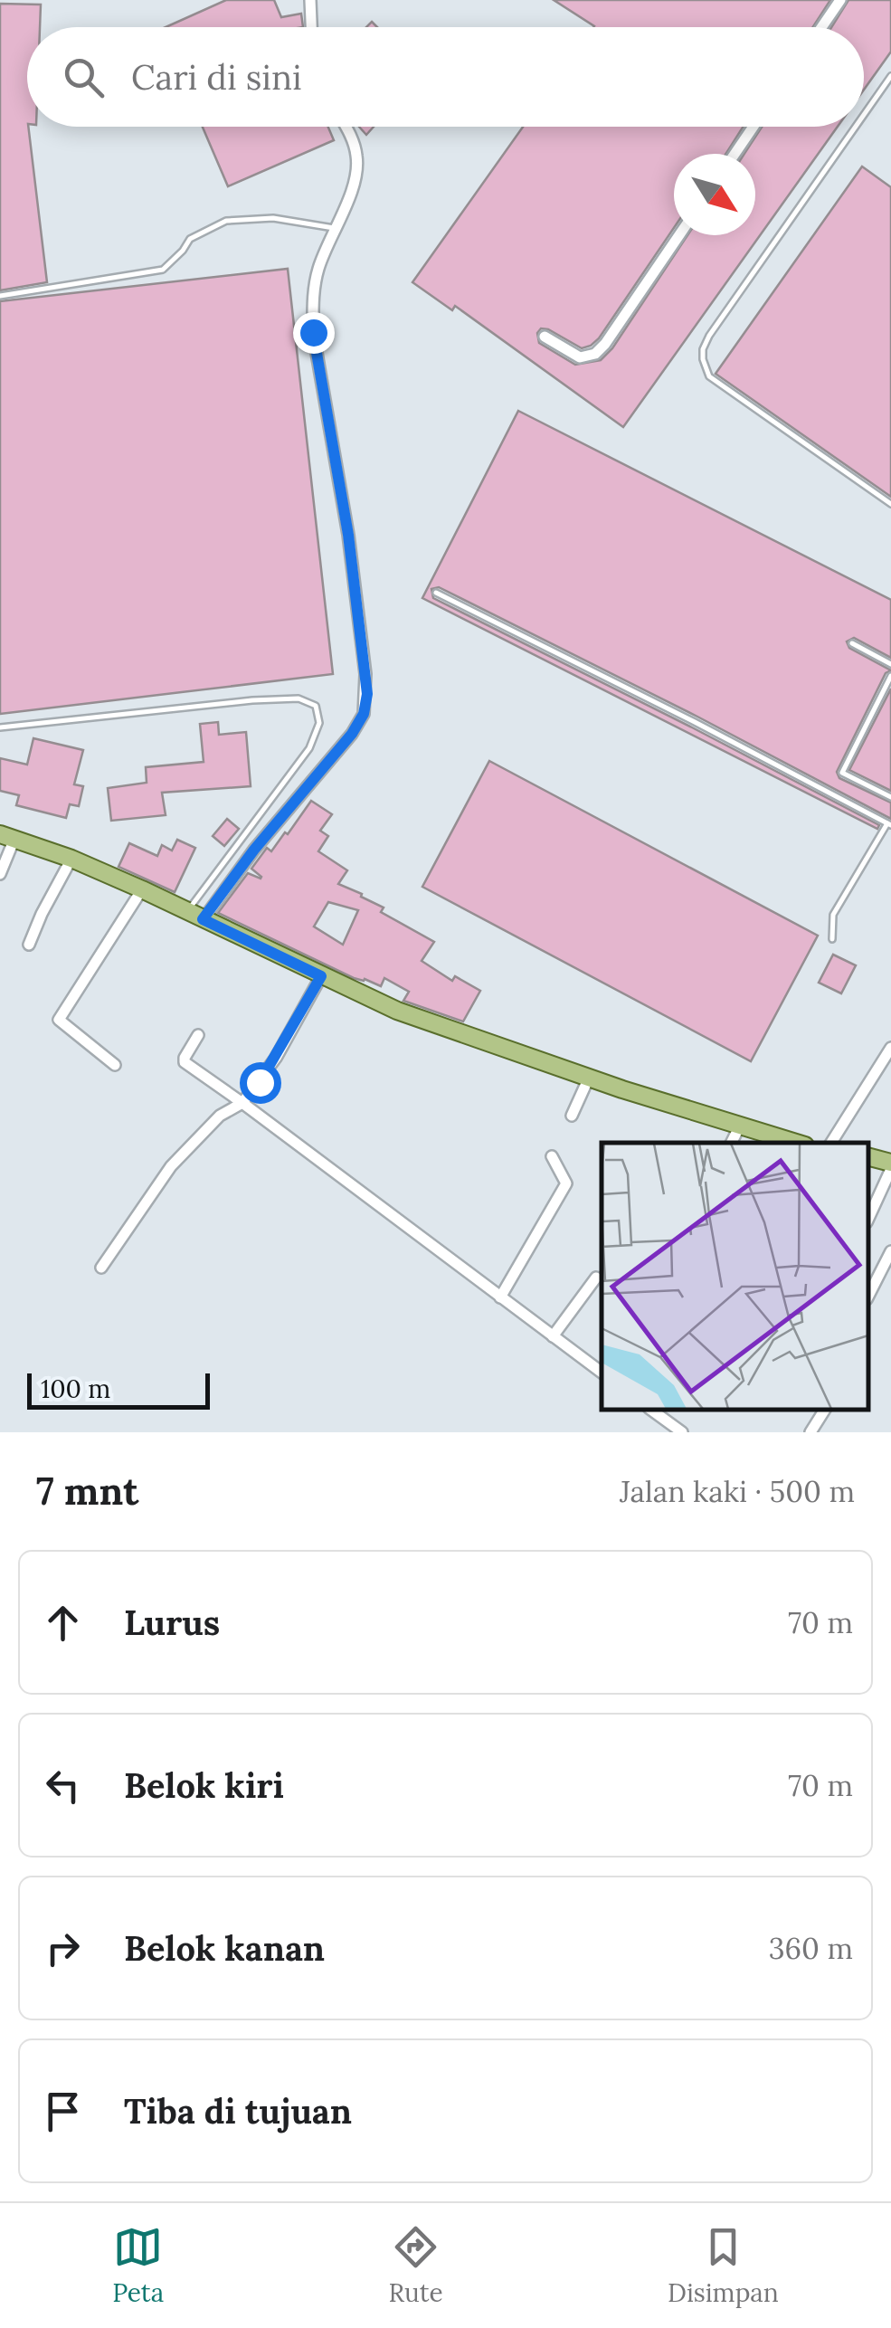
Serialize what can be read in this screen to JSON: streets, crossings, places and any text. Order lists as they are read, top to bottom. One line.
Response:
{"scale_bar":"100 m","north":"bottom right","page":{"search":"Cari di sini","scale":"100 m","heading":["7 mnt","Jalan kaki · 500 m"],"list":[["Lurus","70 m"],["Belok kiri","70 m"],["Belok kanan","360 m"],"Tiba di tujuan"],"nav":["Peta","Rute","Disimpan"]}}
